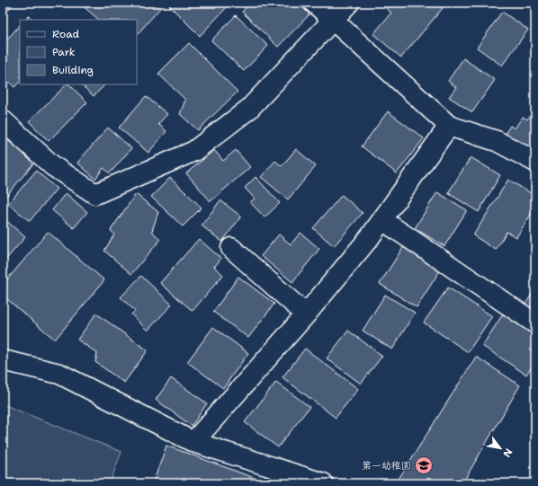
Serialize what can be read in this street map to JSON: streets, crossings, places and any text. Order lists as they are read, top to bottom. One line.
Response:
{"places":{"school or university":["第一幼稚園"]},"legend":["Road","Park","Building"],"north":"bottom right"}
